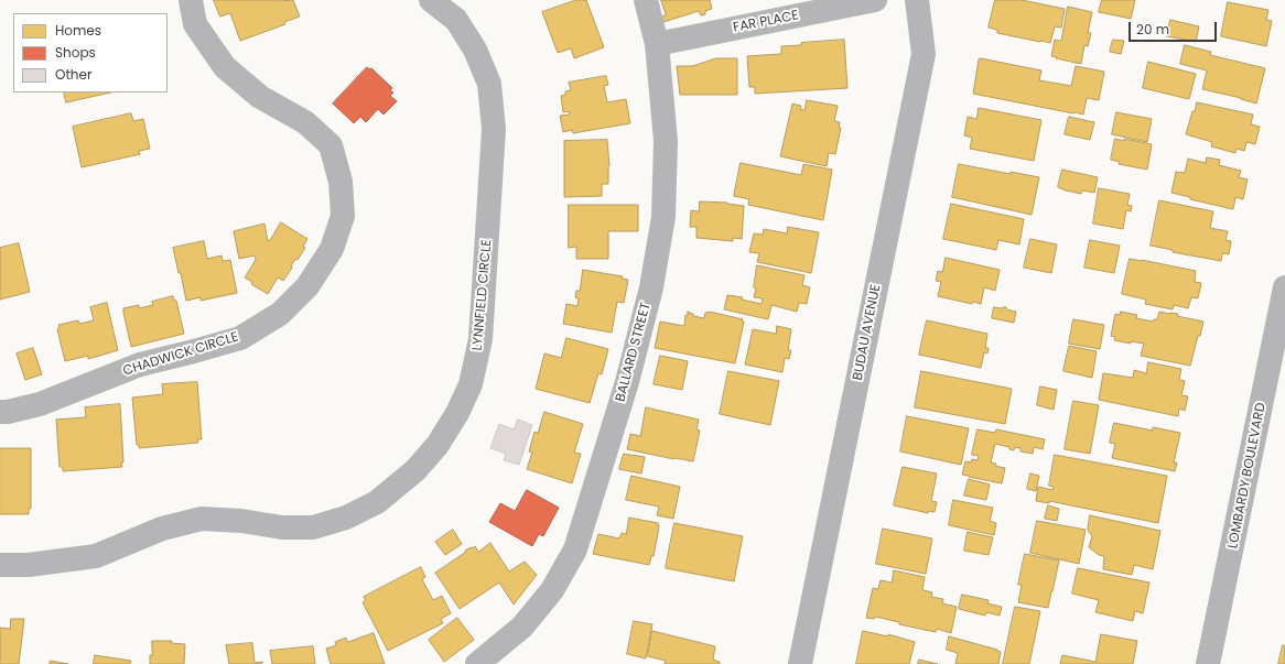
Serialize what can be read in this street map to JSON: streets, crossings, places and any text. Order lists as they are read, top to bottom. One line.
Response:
{"streets":{"street":["FAR PLACE","LYNNFIELD CIRCLE","BUDAU AVENUE","BALLARD STREET","CHADWICK CIRCLE","LOMBARDY BOULEVARD"]},"crossings":[["FAR PLACE","BALLARD STREET"]],"legend":["Homes","Shops","Other"],"scale_bar":"20 m"}
